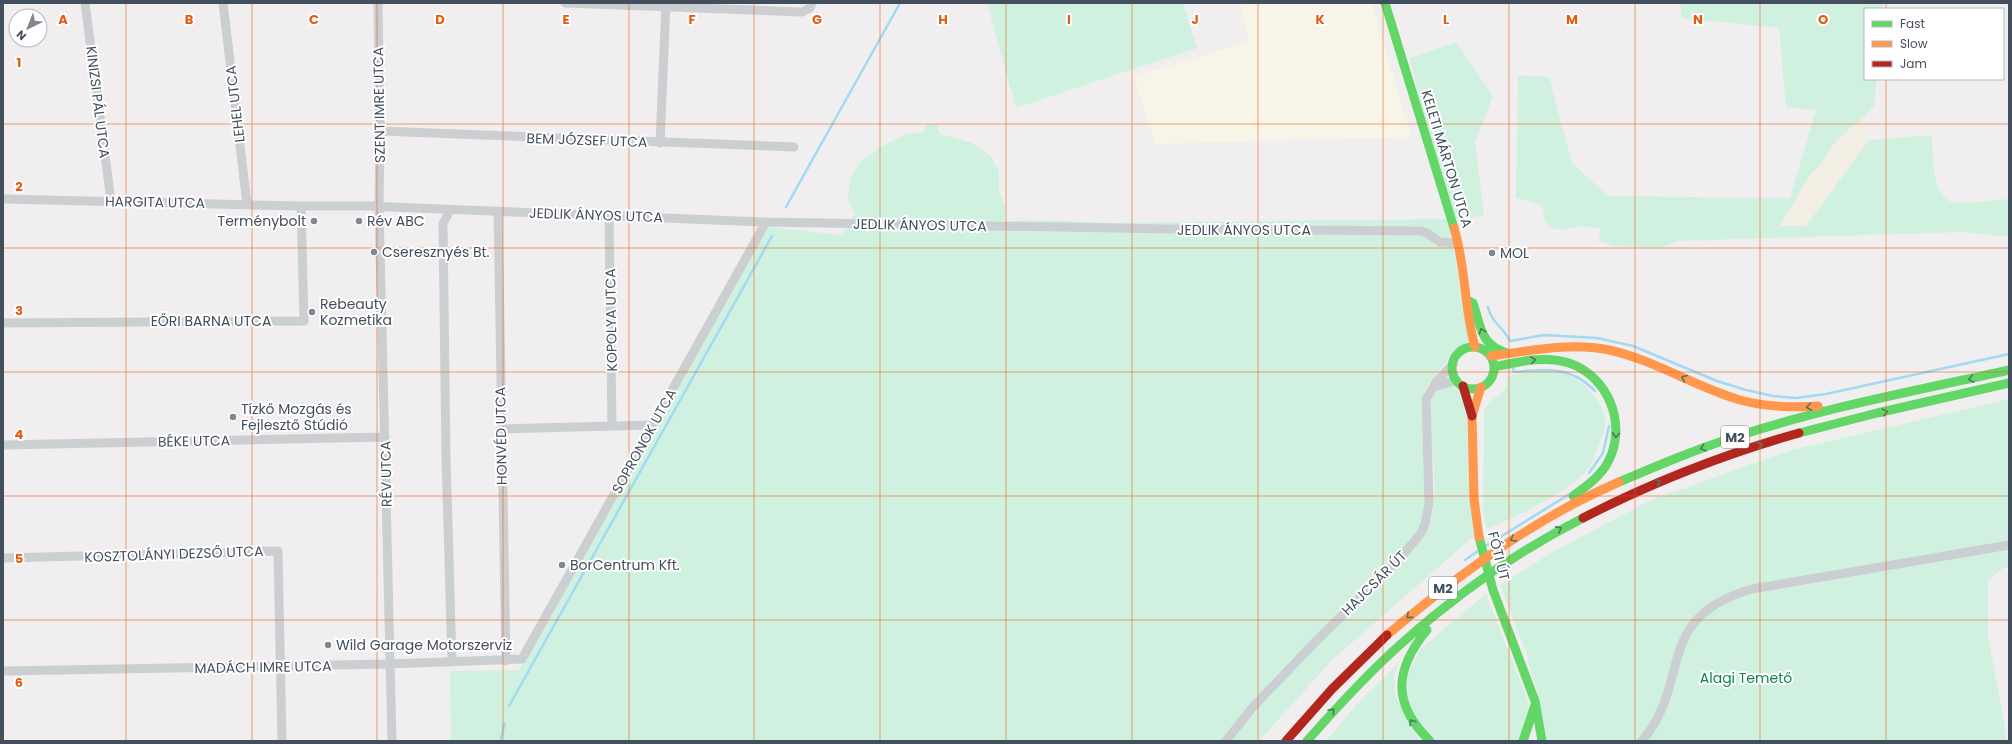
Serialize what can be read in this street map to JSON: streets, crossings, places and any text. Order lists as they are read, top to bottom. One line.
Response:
{"streets":{"main road":["KELETI MÁRTON UTCA","M2","FÓTI ÚT"],"street":["KINIZSI PÁL UTCA","LEHEL UTCA","SZENT IMRE UTCA","BEM JÓZSEF UTCA","HARGITA UTCA","JEDLIK ÁNYOS UTCA","KOPOLYA UTCA","EŐRI BARNA UTCA","HONVÉD UTCA","BÉKE UTCA","SOPRONOK UTCA","RÉV UTCA","KOSZTOLÁNYI DEZSŐ UTCA","HAJCSÁR ÚT","MADÁCH IMRE UTCA"]},"crossings":[["KINIZSI PÁL UTCA","HARGITA UTCA"],["LEHEL UTCA","HARGITA UTCA"],["SZENT IMRE UTCA","BEM JÓZSEF UTCA"],["SZENT IMRE UTCA","HARGITA UTCA"],["SZENT IMRE UTCA","JEDLIK ÁNYOS UTCA"],["SZENT IMRE UTCA","RÉV UTCA"],["KELETI MÁRTON UTCA","JEDLIK ÁNYOS UTCA"],["KELETI MÁRTON UTCA","FÓTI ÚT"],["KELETI MÁRTON UTCA","HAJCSÁR ÚT"],["HARGITA UTCA","JEDLIK ÁNYOS UTCA"],["HARGITA UTCA","EŐRI BARNA UTCA"],["HARGITA UTCA","RÉV UTCA"],["JEDLIK ÁNYOS UTCA","KOPOLYA UTCA"],["JEDLIK ÁNYOS UTCA","HONVÉD UTCA"],["JEDLIK ÁNYOS UTCA","SOPRONOK UTCA"],["JEDLIK ÁNYOS UTCA","RÉV UTCA"],["HONVÉD UTCA","MADÁCH IMRE UTCA"],["BÉKE UTCA","RÉV UTCA"],["SOPRONOK UTCA","MADÁCH IMRE UTCA"],["RÉV UTCA","MADÁCH IMRE UTCA"],["KOSZTOLÁNYI DEZSŐ UTCA","MADÁCH IMRE UTCA"],["FÓTI ÚT","HAJCSÁR ÚT"]],"parks":["Alagi Temető"],"places":["Terménybolt","Rév ABC","Cseresznyés Bt.","MOL","Rebeauty Kozmetika","Tízkő Mozgás és Fejlesztő Stúdió","BorCentrum Kft.","Wild Garage Motorszerviz"],"legend":["Fast","Slow","Jam"],"north":"bottom left","grid":{"columns":["A","B","C","D","E","F","G","H","I","J","K","L","M","N","O"],"rows":["1","2","3","4","5","6"]}}
